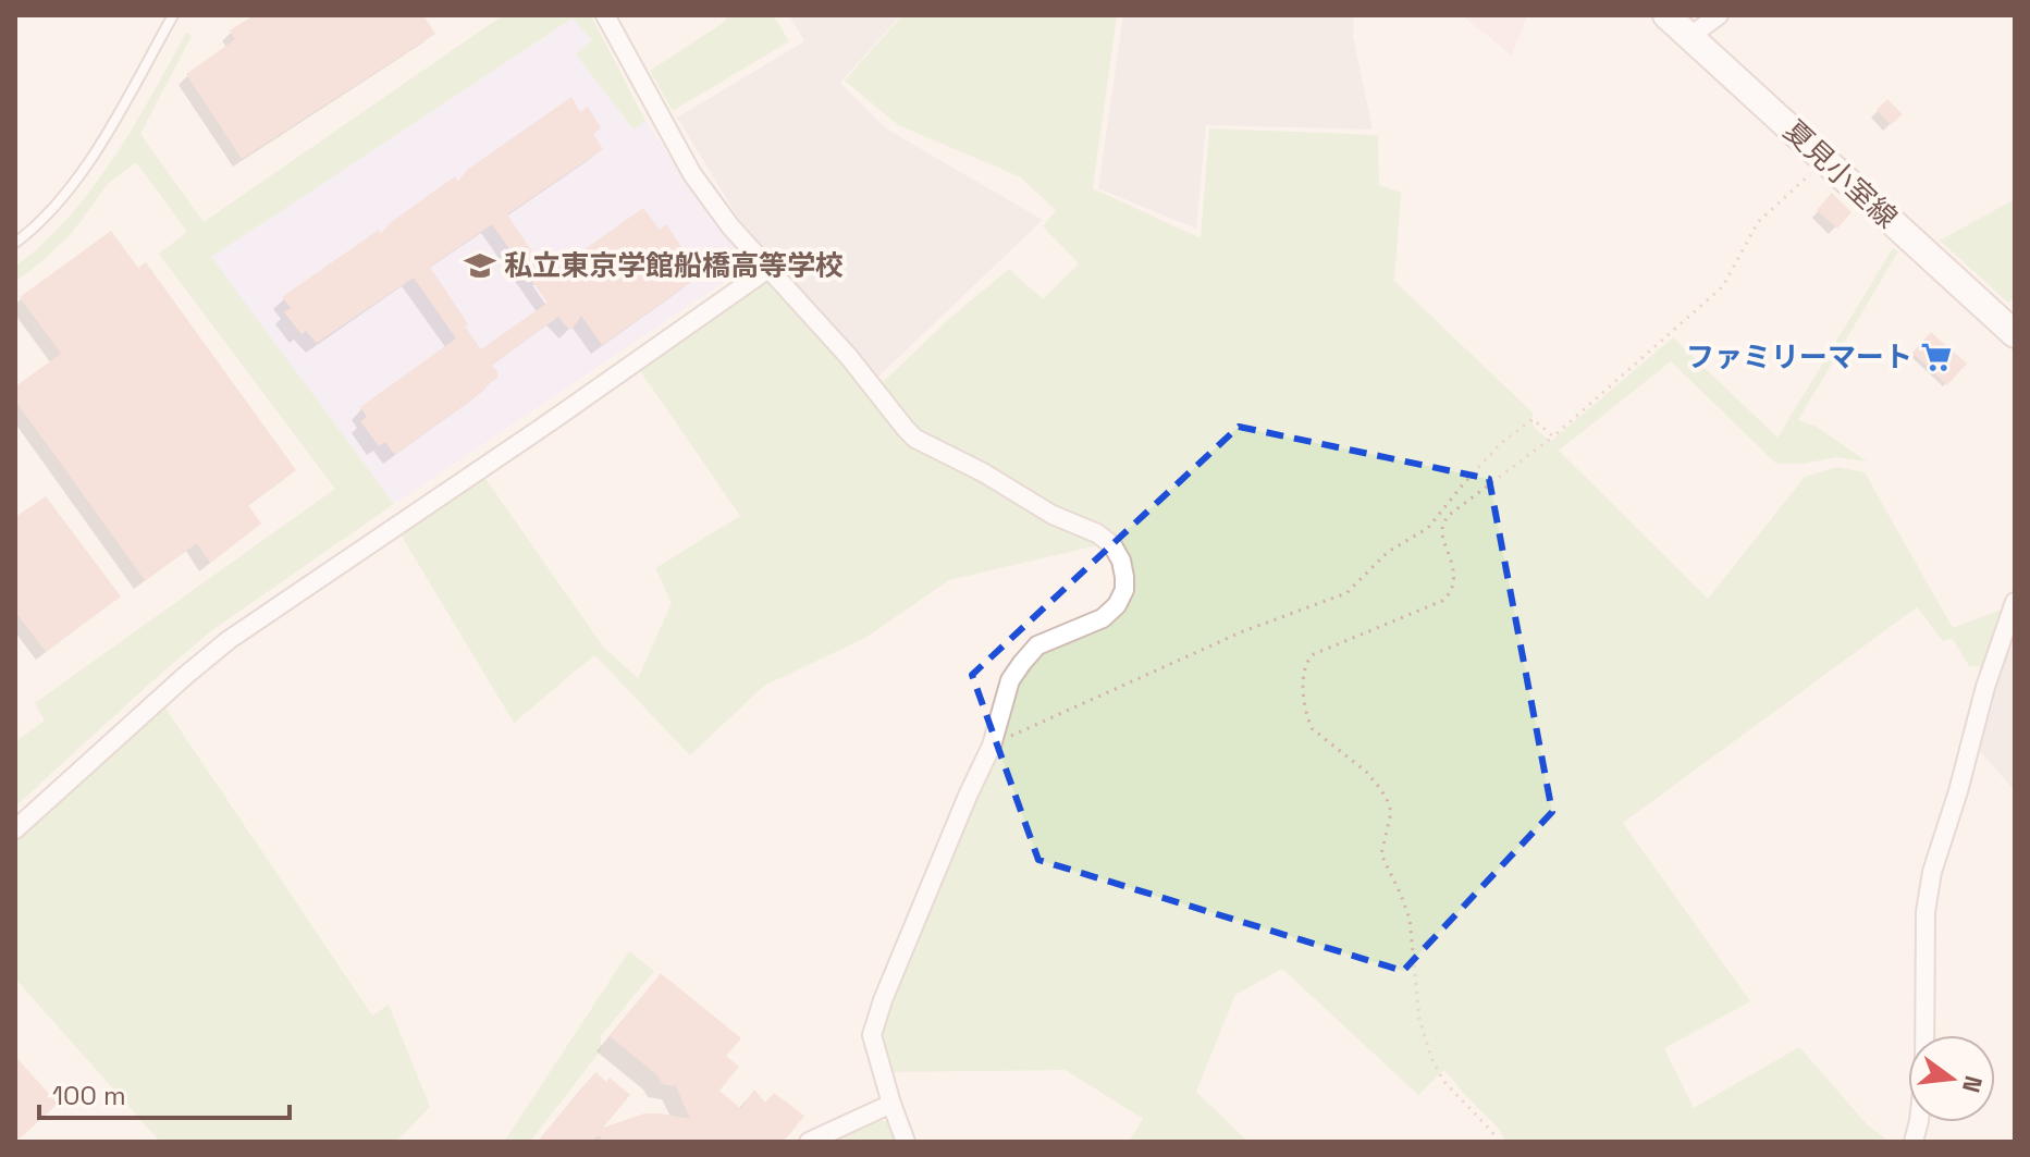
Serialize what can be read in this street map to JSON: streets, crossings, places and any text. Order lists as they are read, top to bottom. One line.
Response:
{"streets":{"main road":["夏見小室線"]},"places":{"school or university":["私立東京学館船橋高等学校"],"supermarket":["ファミリーマート"]},"scale_bar":"100 m","north":"right"}
